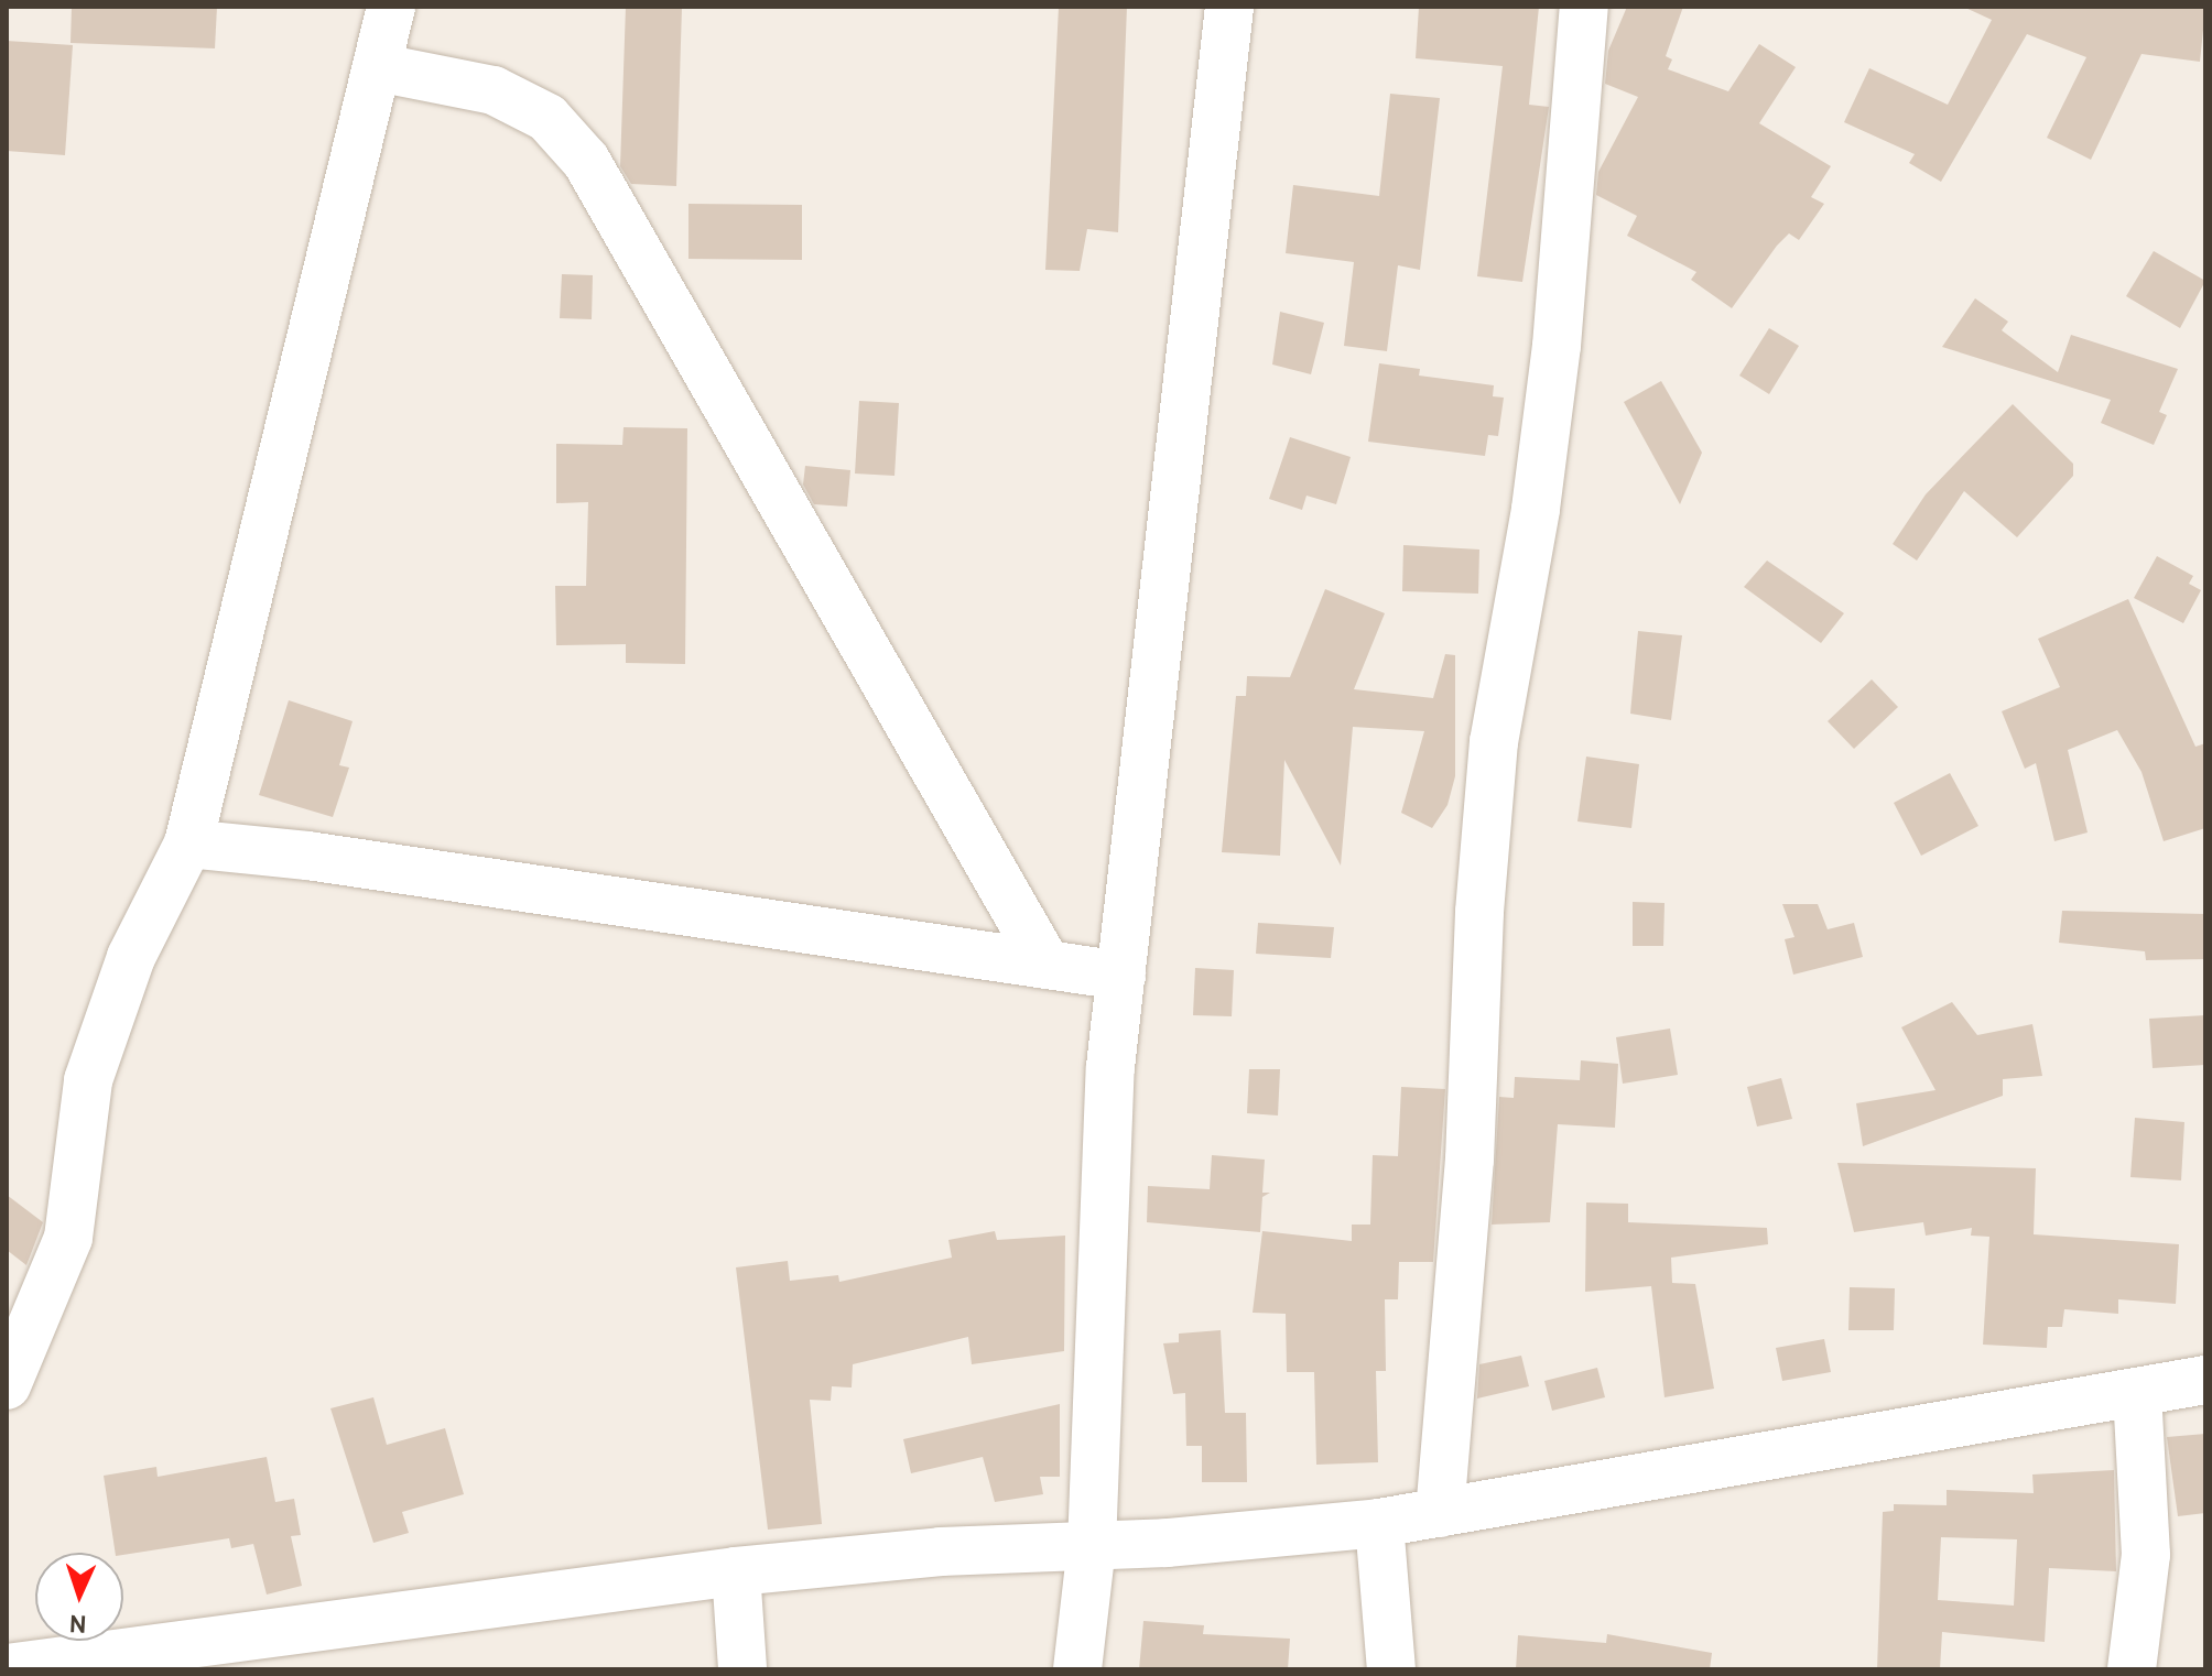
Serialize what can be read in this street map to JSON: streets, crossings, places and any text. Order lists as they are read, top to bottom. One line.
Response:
{"north":"bottom"}
